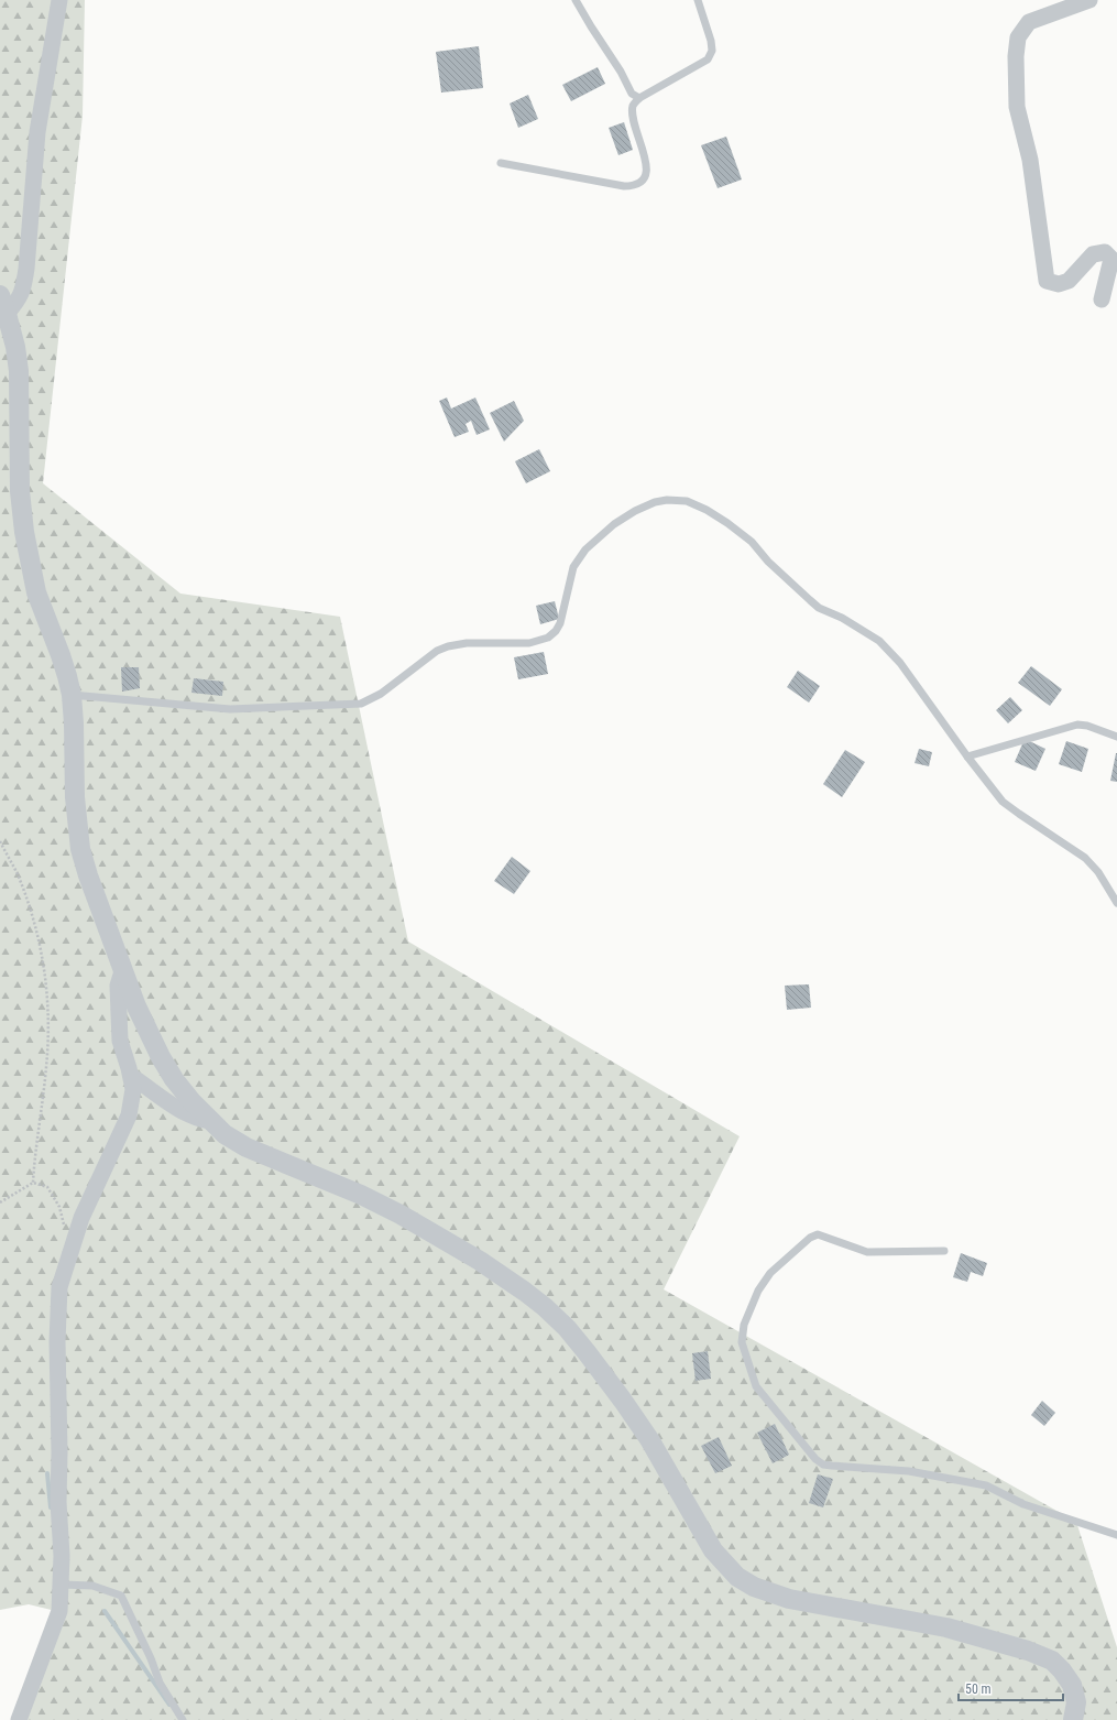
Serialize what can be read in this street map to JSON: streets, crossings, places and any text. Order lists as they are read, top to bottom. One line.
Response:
{"scale_bar":"50 m"}
